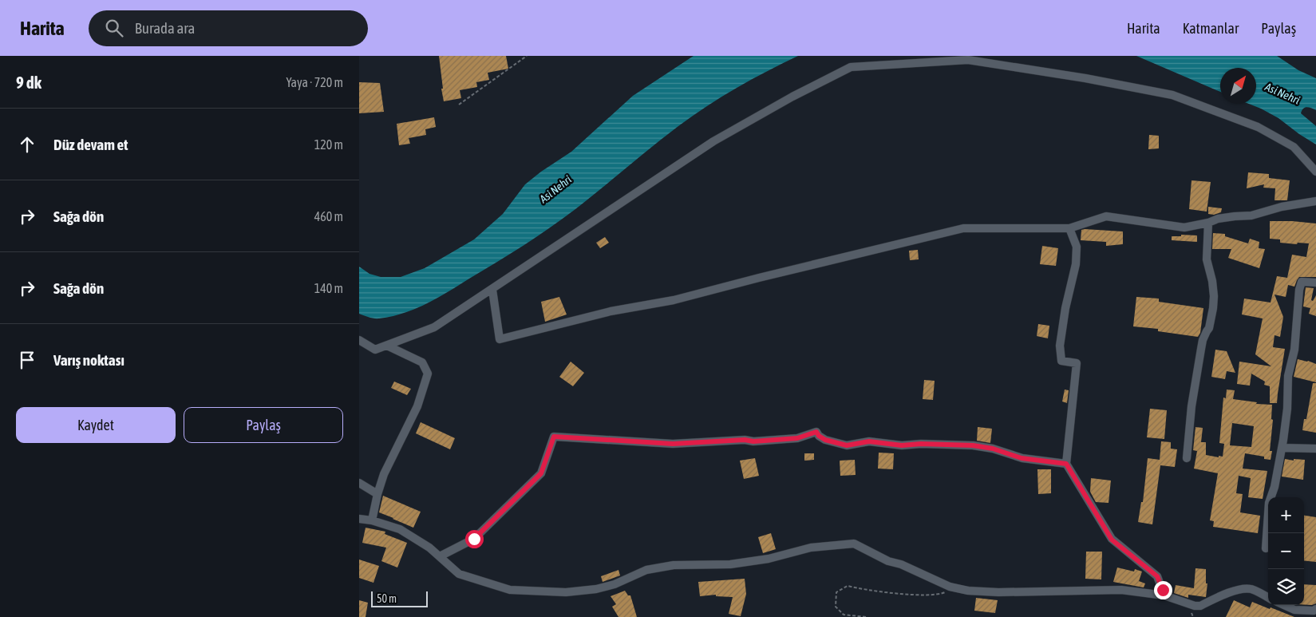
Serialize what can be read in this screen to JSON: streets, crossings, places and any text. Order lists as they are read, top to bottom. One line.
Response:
{"water":["Asi Nehri"],"scale_bar":"50 m","north":"top right","page":{"header":"Harita","search":"Burada ara","nav":["Harita","Katmanlar","Paylaş"],"heading":["9 dk","Yaya · 720 m"],"list":[["Düz devam et","120 m"],["Sağa dön","460 m"],["Sağa dön","140 m"],"Varış noktası"],"buttons":["Kaydet","Paylaş"],"map_buttons":["+","−"],"scale":"50 m"}}
